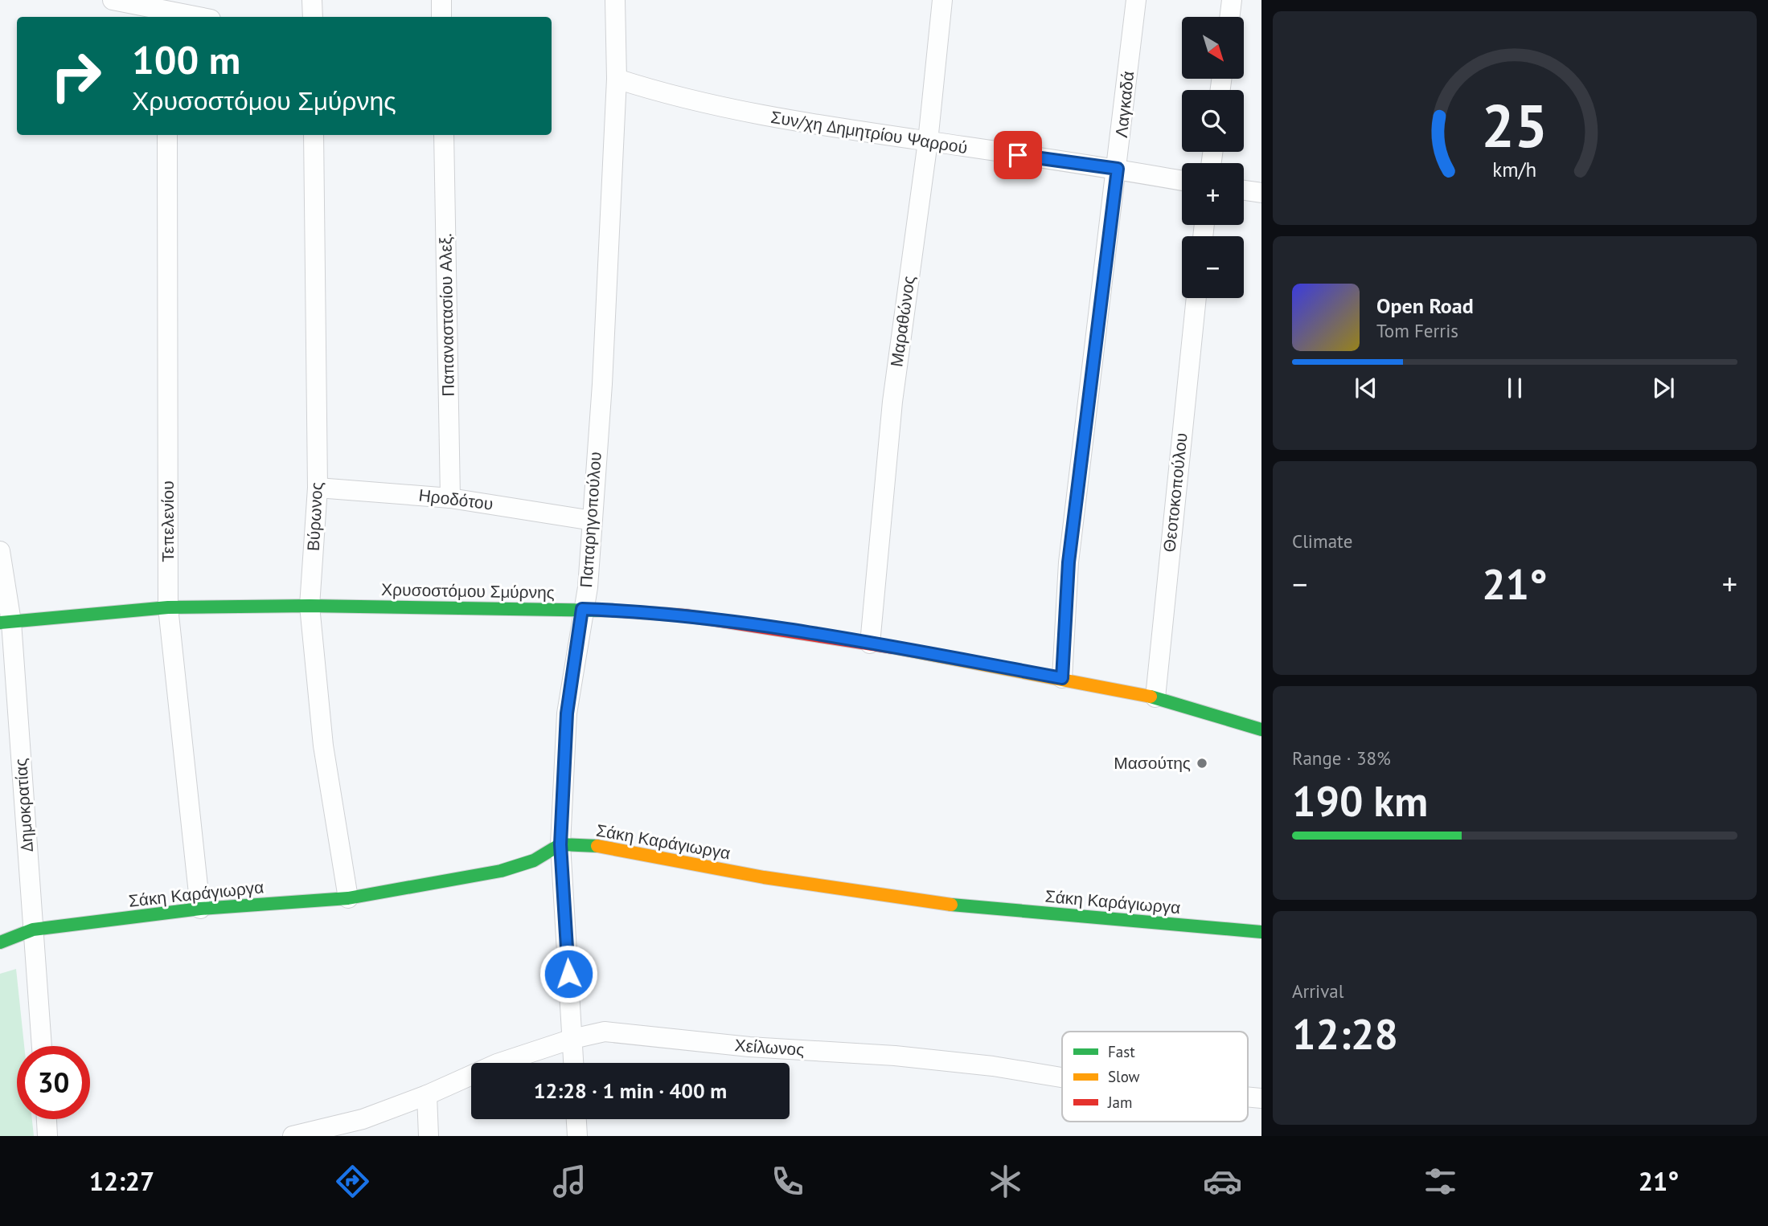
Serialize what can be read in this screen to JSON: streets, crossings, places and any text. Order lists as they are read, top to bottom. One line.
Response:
{"streets":{"street":["Λαγκαδά","Συν/χη Δημητρίου Ψαρρού","Παπαναστασίου Αλεξ.","Μαραθώνος","Θεοτοκοπούλου","Ηροδότου","Βύρωνος","Παπαρηγοπούλου","Τεπελενίου","Χρυσοστόμου Σμύρνης","Δημοκρατίας","Σάκη Καράγιωργα","Χείλωνος"]},"crossings":[["Λαγκαδά","Συν/χη Δημητρίου Ψαρρού"],["Λαγκαδά","Χρυσοστόμου Σμύρνης"],["Συν/χη Δημητρίου Ψαρρού","Μαραθώνος"],["Συν/χη Δημητρίου Ψαρρού","Παπαρηγοπούλου"],["Παπαναστασίου Αλεξ.","Ηροδότου"],["Μαραθώνος","Χρυσοστόμου Σμύρνης"],["Θεοτοκοπούλου","Χρυσοστόμου Σμύρνης"],["Ηροδότου","Βύρωνος"],["Ηροδότου","Παπαρηγοπούλου"],["Βύρωνος","Χρυσοστόμου Σμύρνης"],["Βύρωνος","Σάκη Καράγιωργα"],["Παπαρηγοπούλου","Χρυσοστόμου Σμύρνης"],["Παπαρηγοπούλου","Σάκη Καράγιωργα"],["Παπαρηγοπούλου","Χείλωνος"],["Τεπελενίου","Χρυσοστόμου Σμύρνης"],["Τεπελενίου","Σάκη Καράγιωργα"],["Χρυσοστόμου Σμύρνης","Δημοκρατίας"],["Δημοκρατίας","Σάκη Καράγιωργα"]],"places":["Μασούτης"],"legend":["Fast","Slow","Jam"],"north":"bottom right","page":{"map_buttons":["+","−"],"turn":["100 m","Χρυσοστόμου Σμύρνης"],"song":["Open Road","Tom Ferris"],"tile":["Climate",["Range · 38%","190 km"],["Arrival","12:28"]],"heat":["−","21°","+"],"limit":"30","trip":"12:28 · 1 min · 400 m","tabs":["12:27","21°"],"gauge":["25","km/h"]}}
